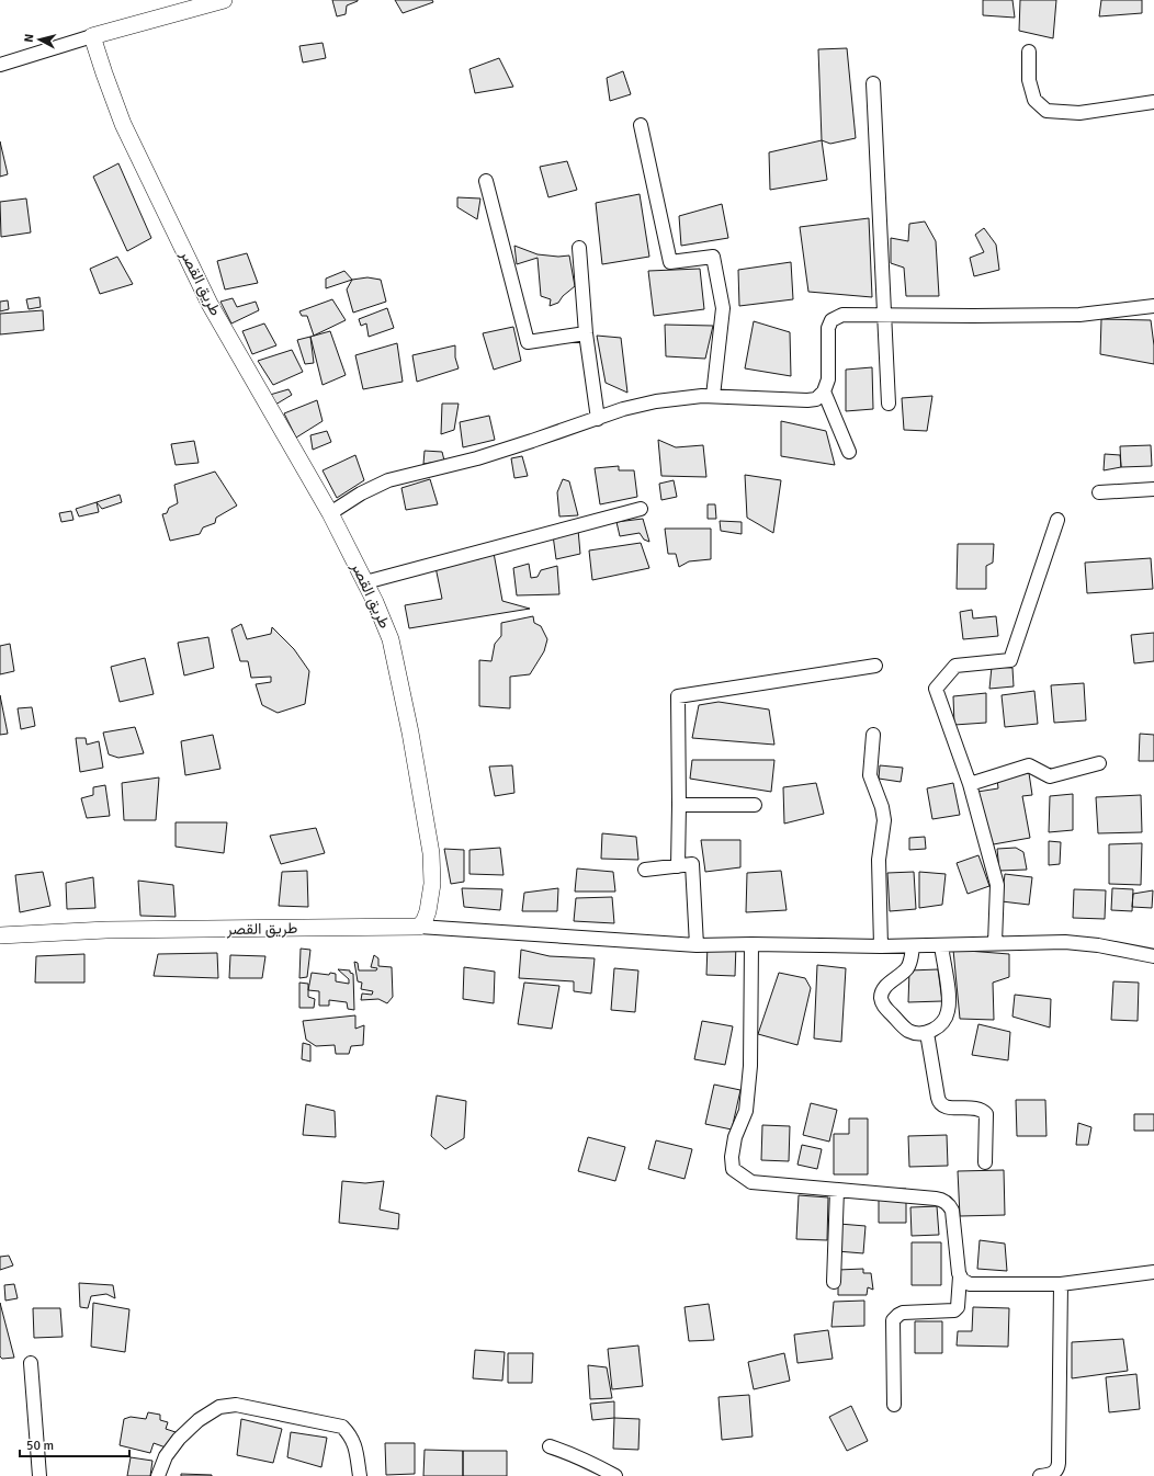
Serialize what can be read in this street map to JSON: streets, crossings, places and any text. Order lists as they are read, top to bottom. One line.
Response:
{"streets":{"street":["طريق القصر"]},"scale_bar":"50 m","north":"left"}
